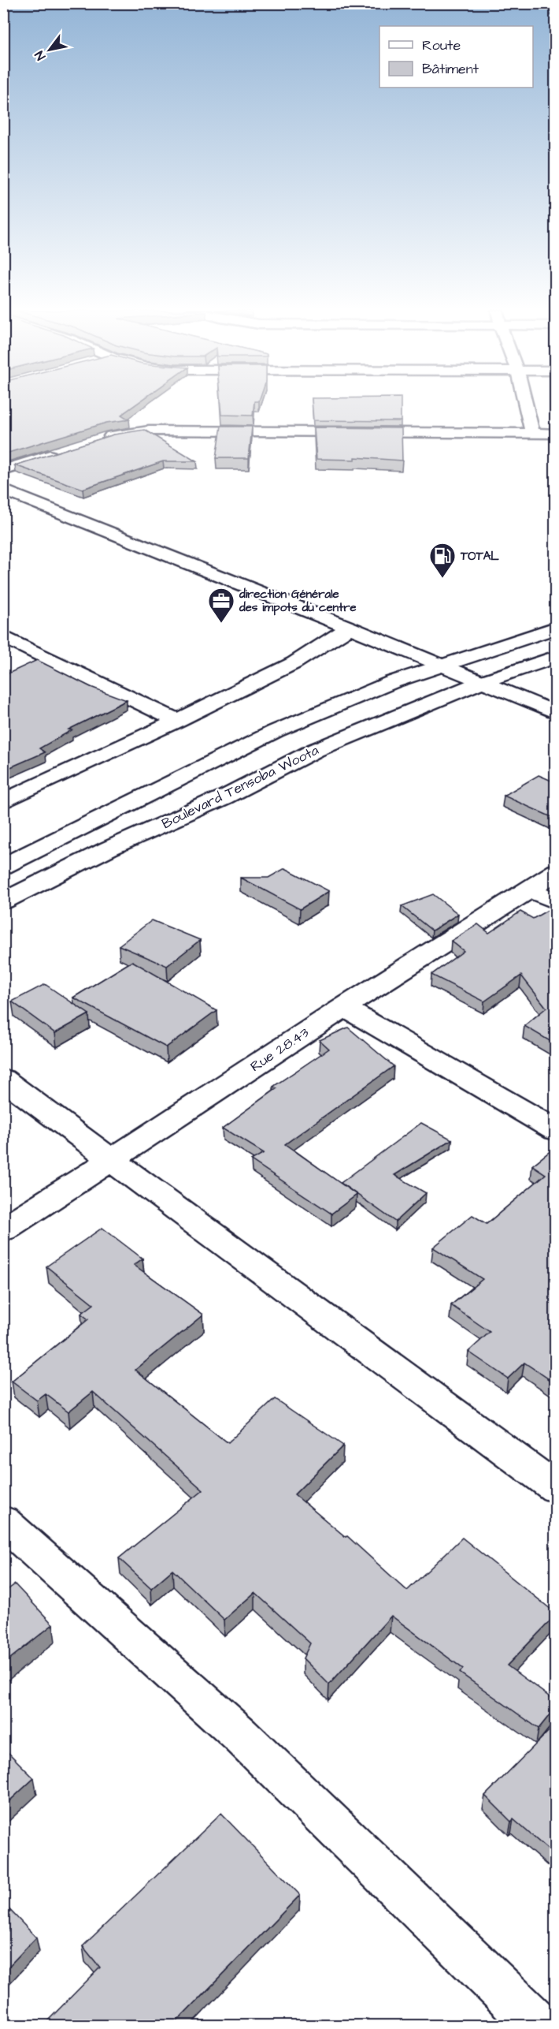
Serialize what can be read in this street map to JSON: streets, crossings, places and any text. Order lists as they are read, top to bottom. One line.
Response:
{"streets":{"street":["Boulevard Tensoba Woota","Rue 28.43"]},"places":{"fuel station":["TOTAL"],"office":["direction Générale des impots du centre"]},"legend":["Route","Bâtiment"],"north":"bottom left"}
